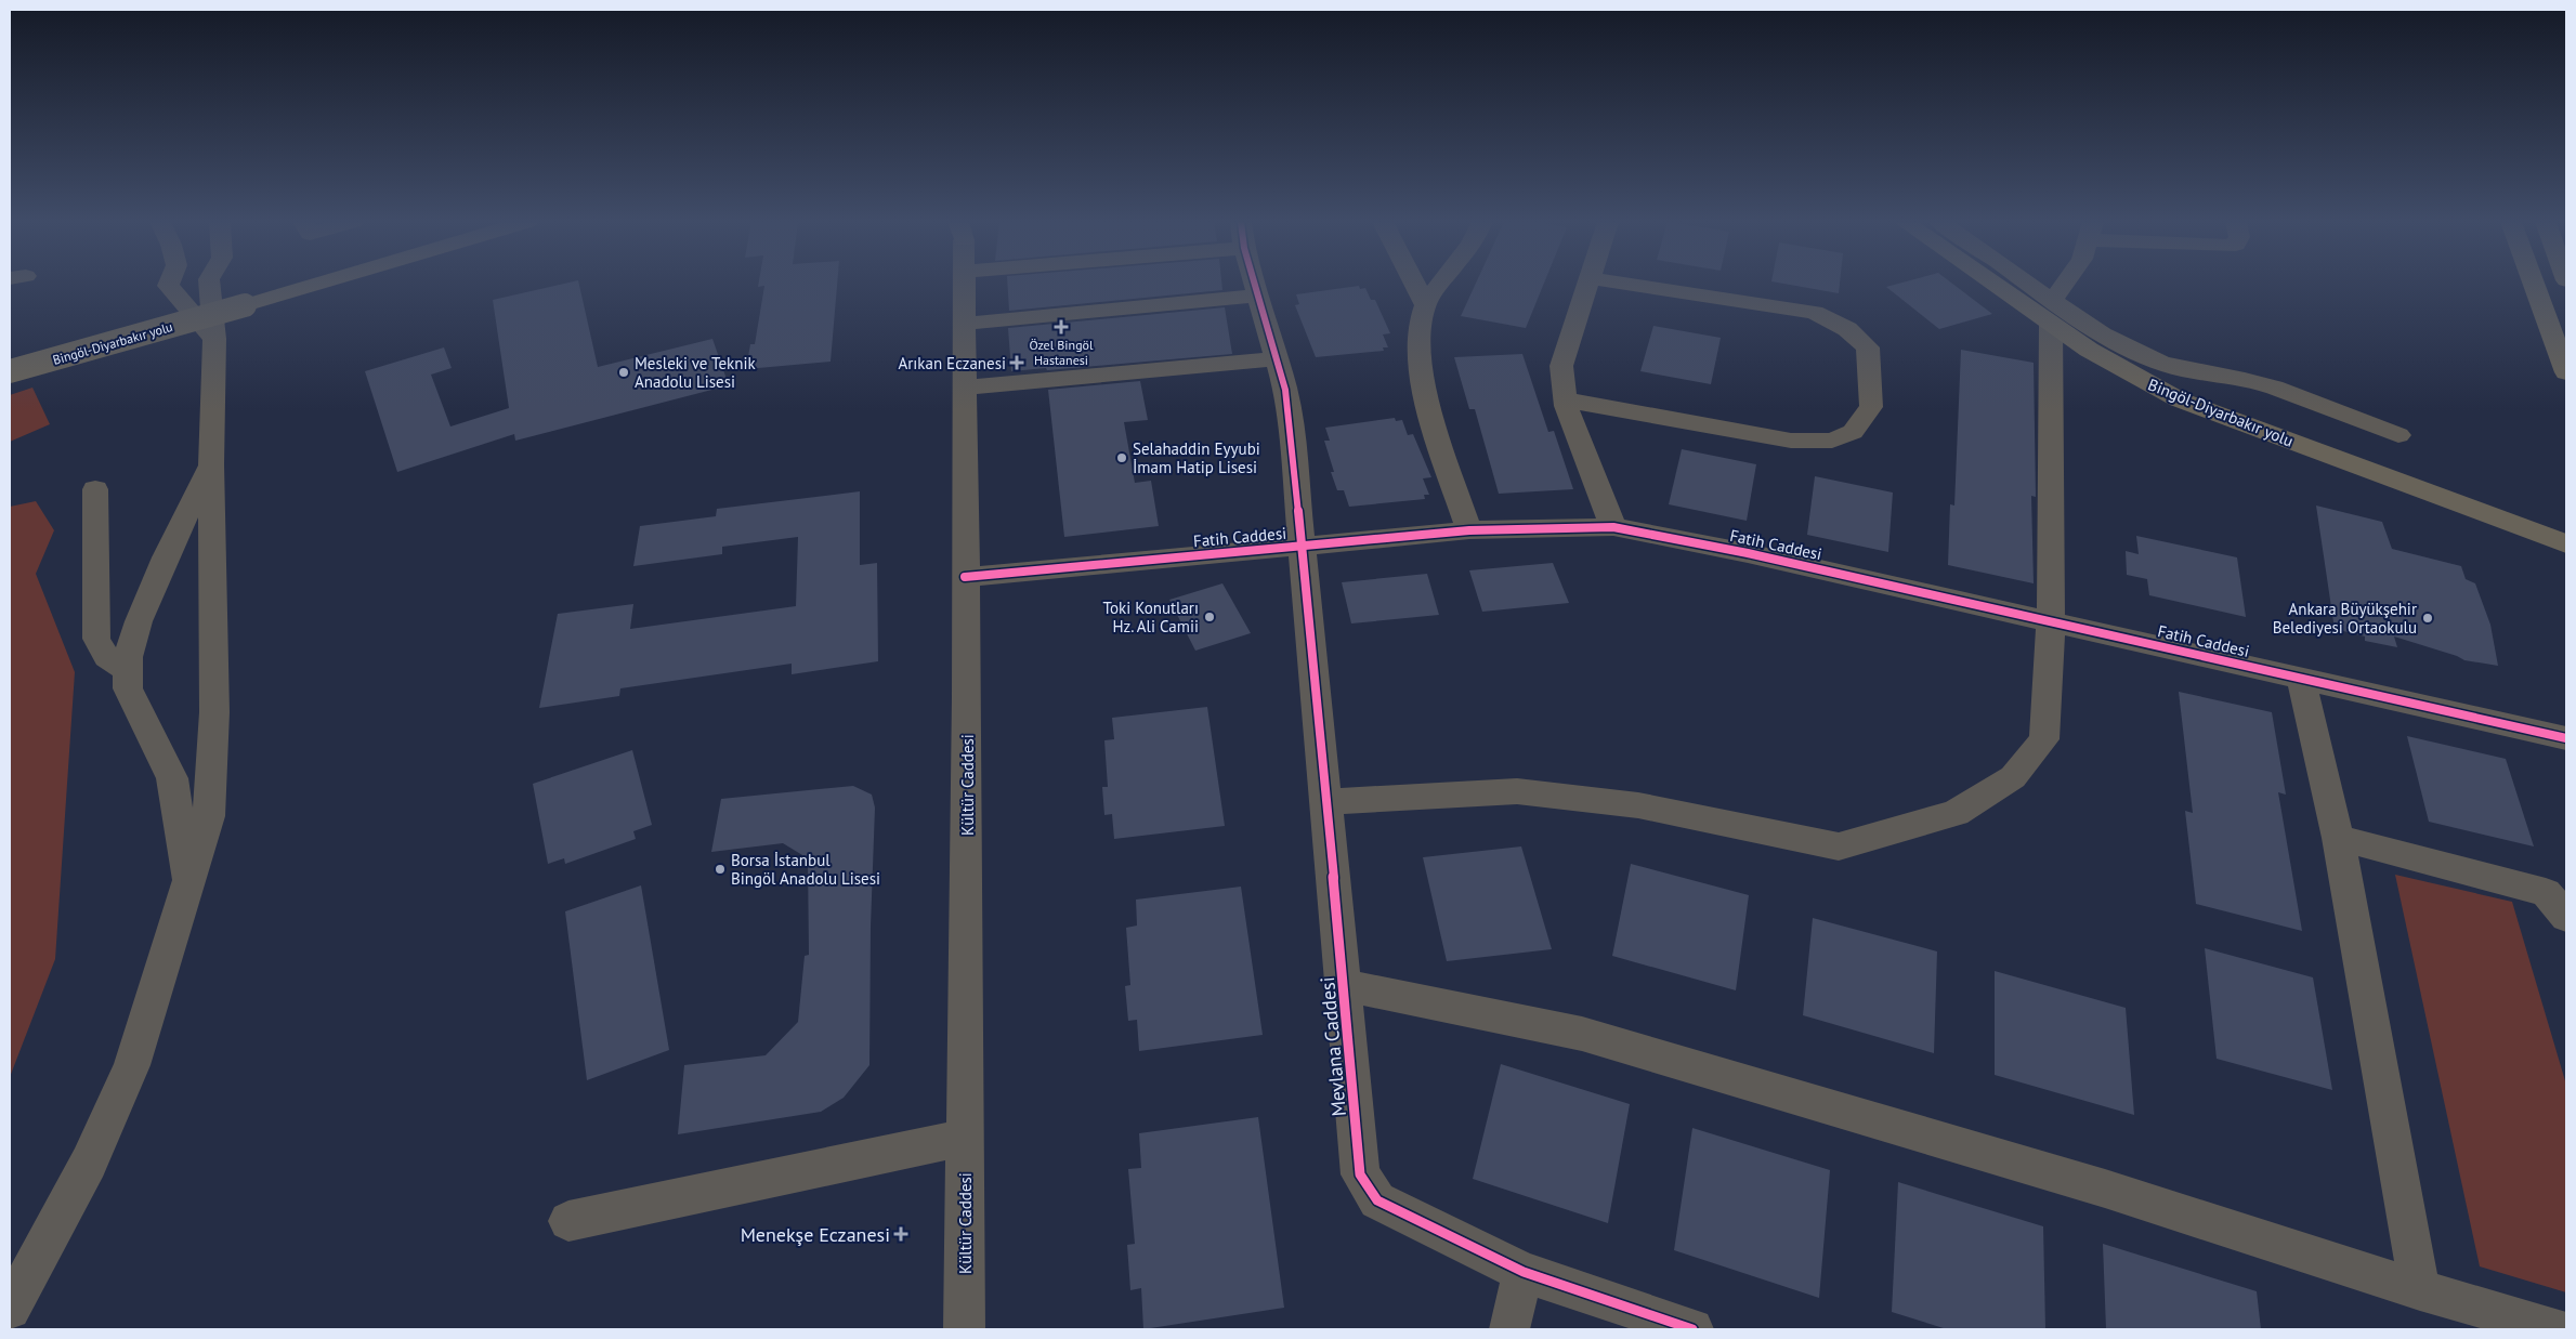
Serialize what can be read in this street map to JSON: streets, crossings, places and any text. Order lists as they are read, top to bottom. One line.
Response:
{"streets":{"main road":["Bingöl-Diyarbakır yolu"],"street":["Fatih Caddesi","Kültür Caddesi","Mevlana Caddesi"]},"crossings":[["Fatih Caddesi","Kültür Caddesi"],["Fatih Caddesi","Mevlana Caddesi"]],"places":{"health":["Özel Bingöl Hastanesi","Arıkan Eczanesi","Menekşe Eczanesi"],"other":["Mesleki ve Teknik Anadolu Lisesi","Selahaddin Eyyubi İmam Hatip Lisesi","Toki Konutları Hz. Ali Camii","Ankara Büyükşehir Belediyesi Ortaokulu","Borsa İstanbul Bingöl Anadolu Lisesi"]}}
